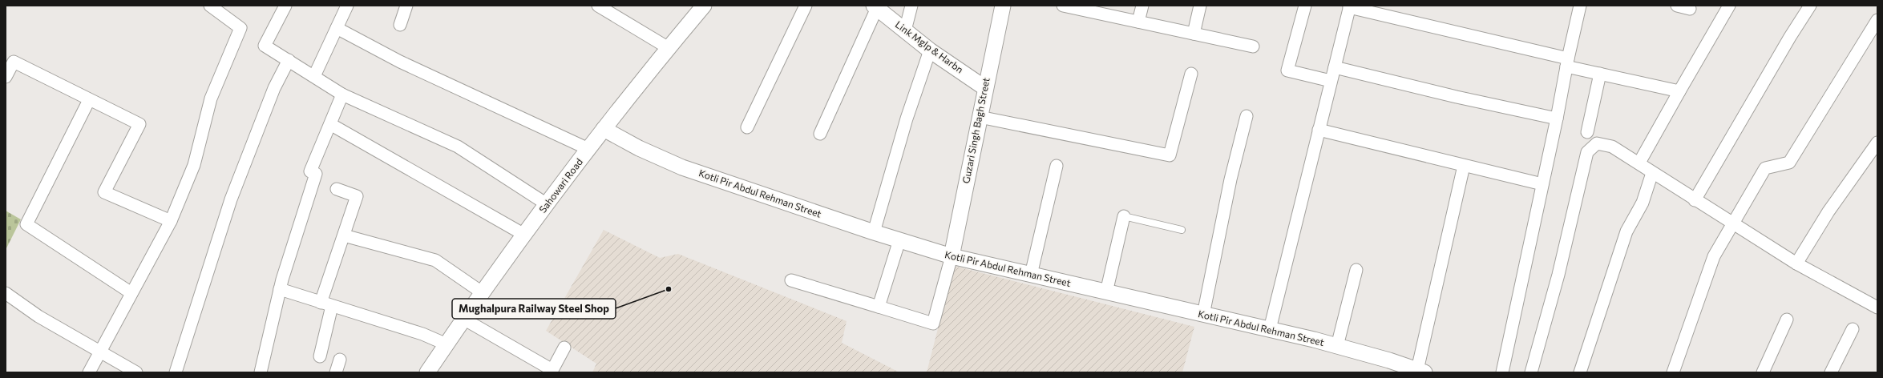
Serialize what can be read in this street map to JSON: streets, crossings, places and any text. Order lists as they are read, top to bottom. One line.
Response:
{"streets":{"street":["Link Mglp & Harbn","Guzari Singh Bagh Street","Sahowari Road","Kotli Pir Abdul Rehman Street"]},"crossings":[["Link Mglp & Harbn","Guzari Singh Bagh Street"],["Guzari Singh Bagh Street","Kotli Pir Abdul Rehman Street"],["Sahowari Road","Kotli Pir Abdul Rehman Street"]],"places":["Mughalpura Railway Steel Shop"]}
